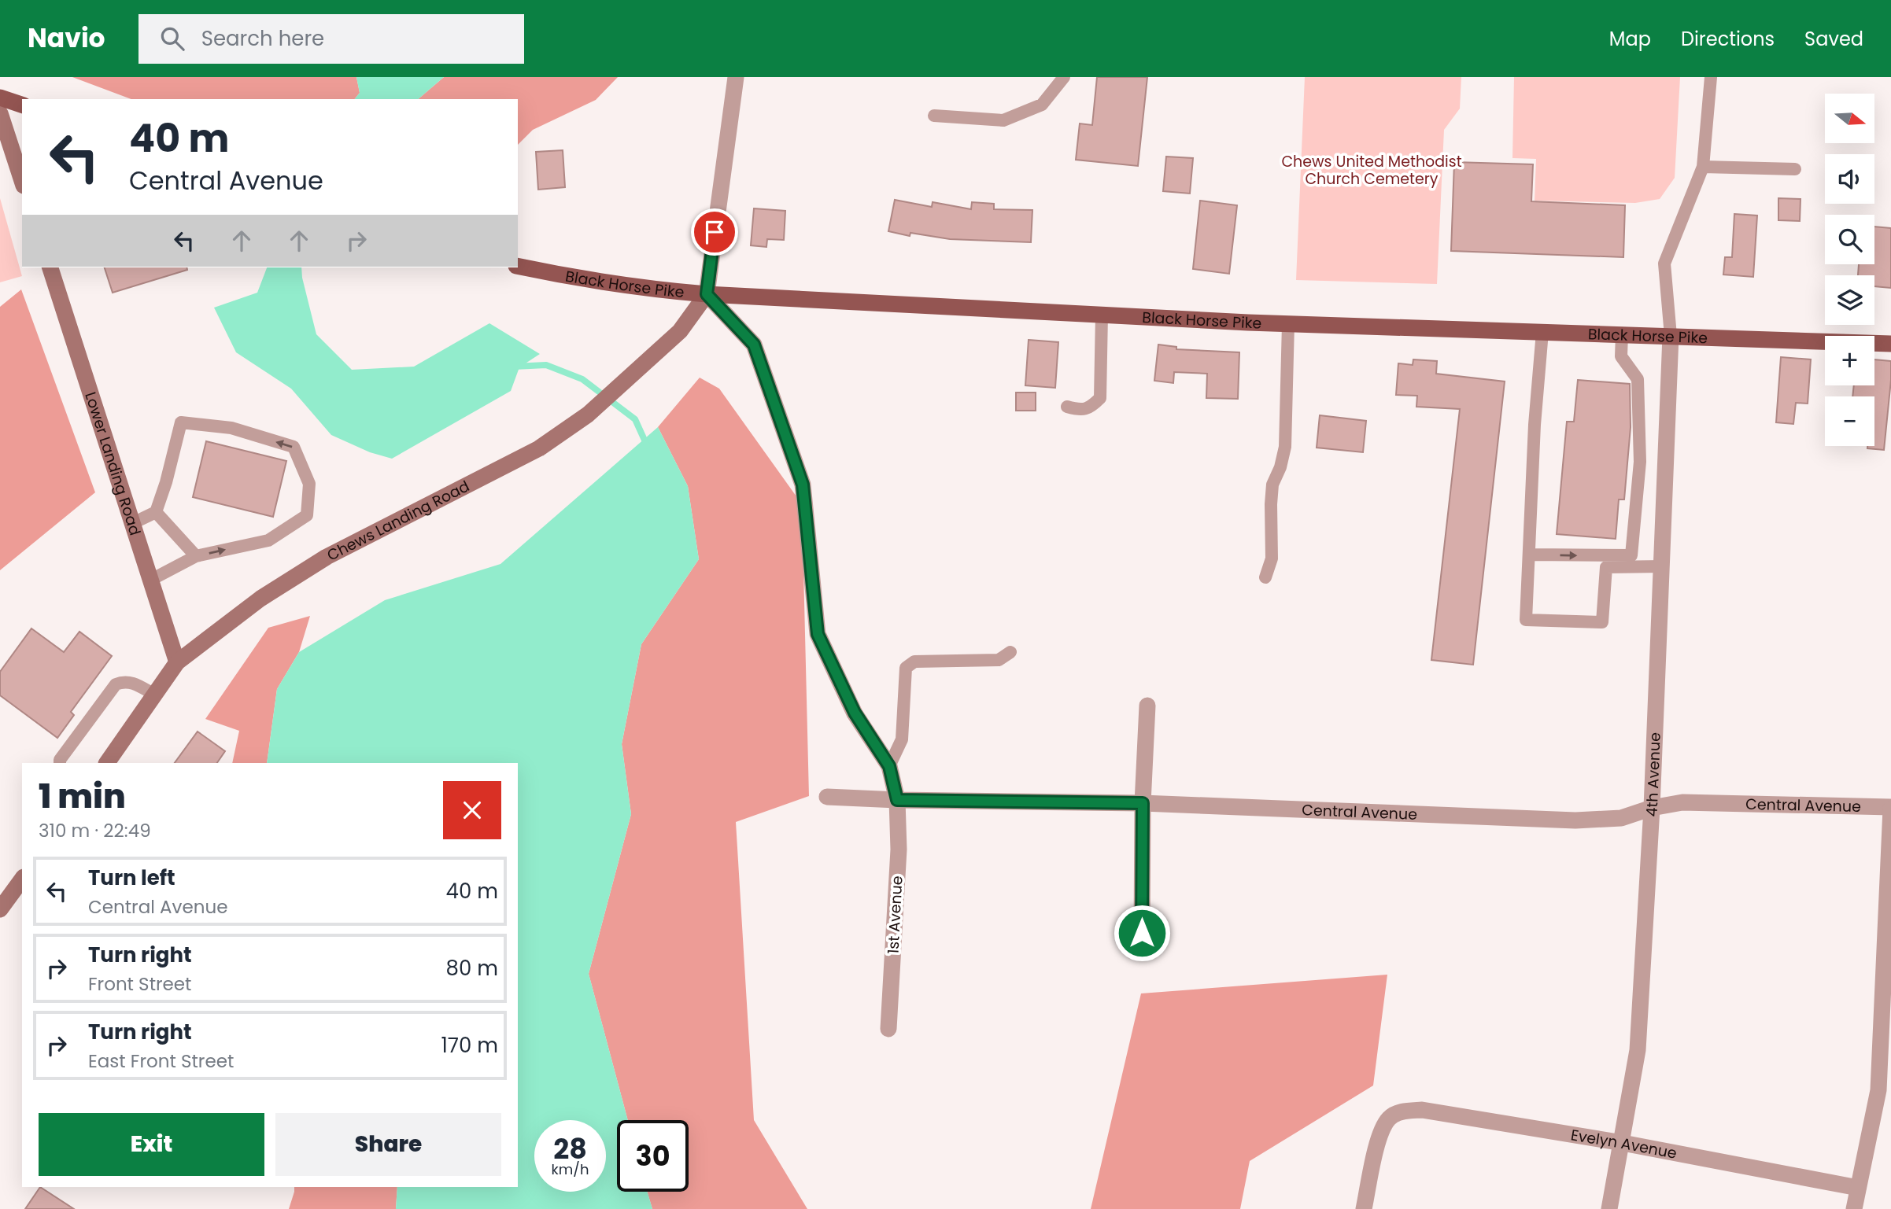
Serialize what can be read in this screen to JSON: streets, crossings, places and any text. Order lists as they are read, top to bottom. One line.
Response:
{"streets":{"main road":["Black Horse Pike","Lower Landing Road","Chews Landing Road"],"street":["4th Avenue","Central Avenue","1st Avenue","Evelyn Avenue"]},"crossings":[["Black Horse Pike","Chews Landing Road"],["Black Horse Pike","4th Avenue"],["Black Horse Pike","1st Avenue"],["Lower Landing Road","Chews Landing Road"],["Chews Landing Road","1st Avenue"],["4th Avenue","Central Avenue"],["4th Avenue","Evelyn Avenue"],["Central Avenue","1st Avenue"]],"parks":["Chews United Methodist Church Cemetery"],"north":"right","page":{"header":"Navio","search":"Search here","nav":["Map","Directions","Saved"],"map_buttons":["+","−"],"turn":["40 m","Central Avenue"],"heading":["1 min","310 m · 22:49"],"list":[{"name":"Turn left","note":"Central Avenue","value":"40 m"},{"name":"Turn right","note":"Front Street","value":"80 m"},{"name":"Turn right","note":"East Front Street","value":"170 m"}],"buttons":["Exit","Share"],"speed":"28 km/h","limit":"30"}}
